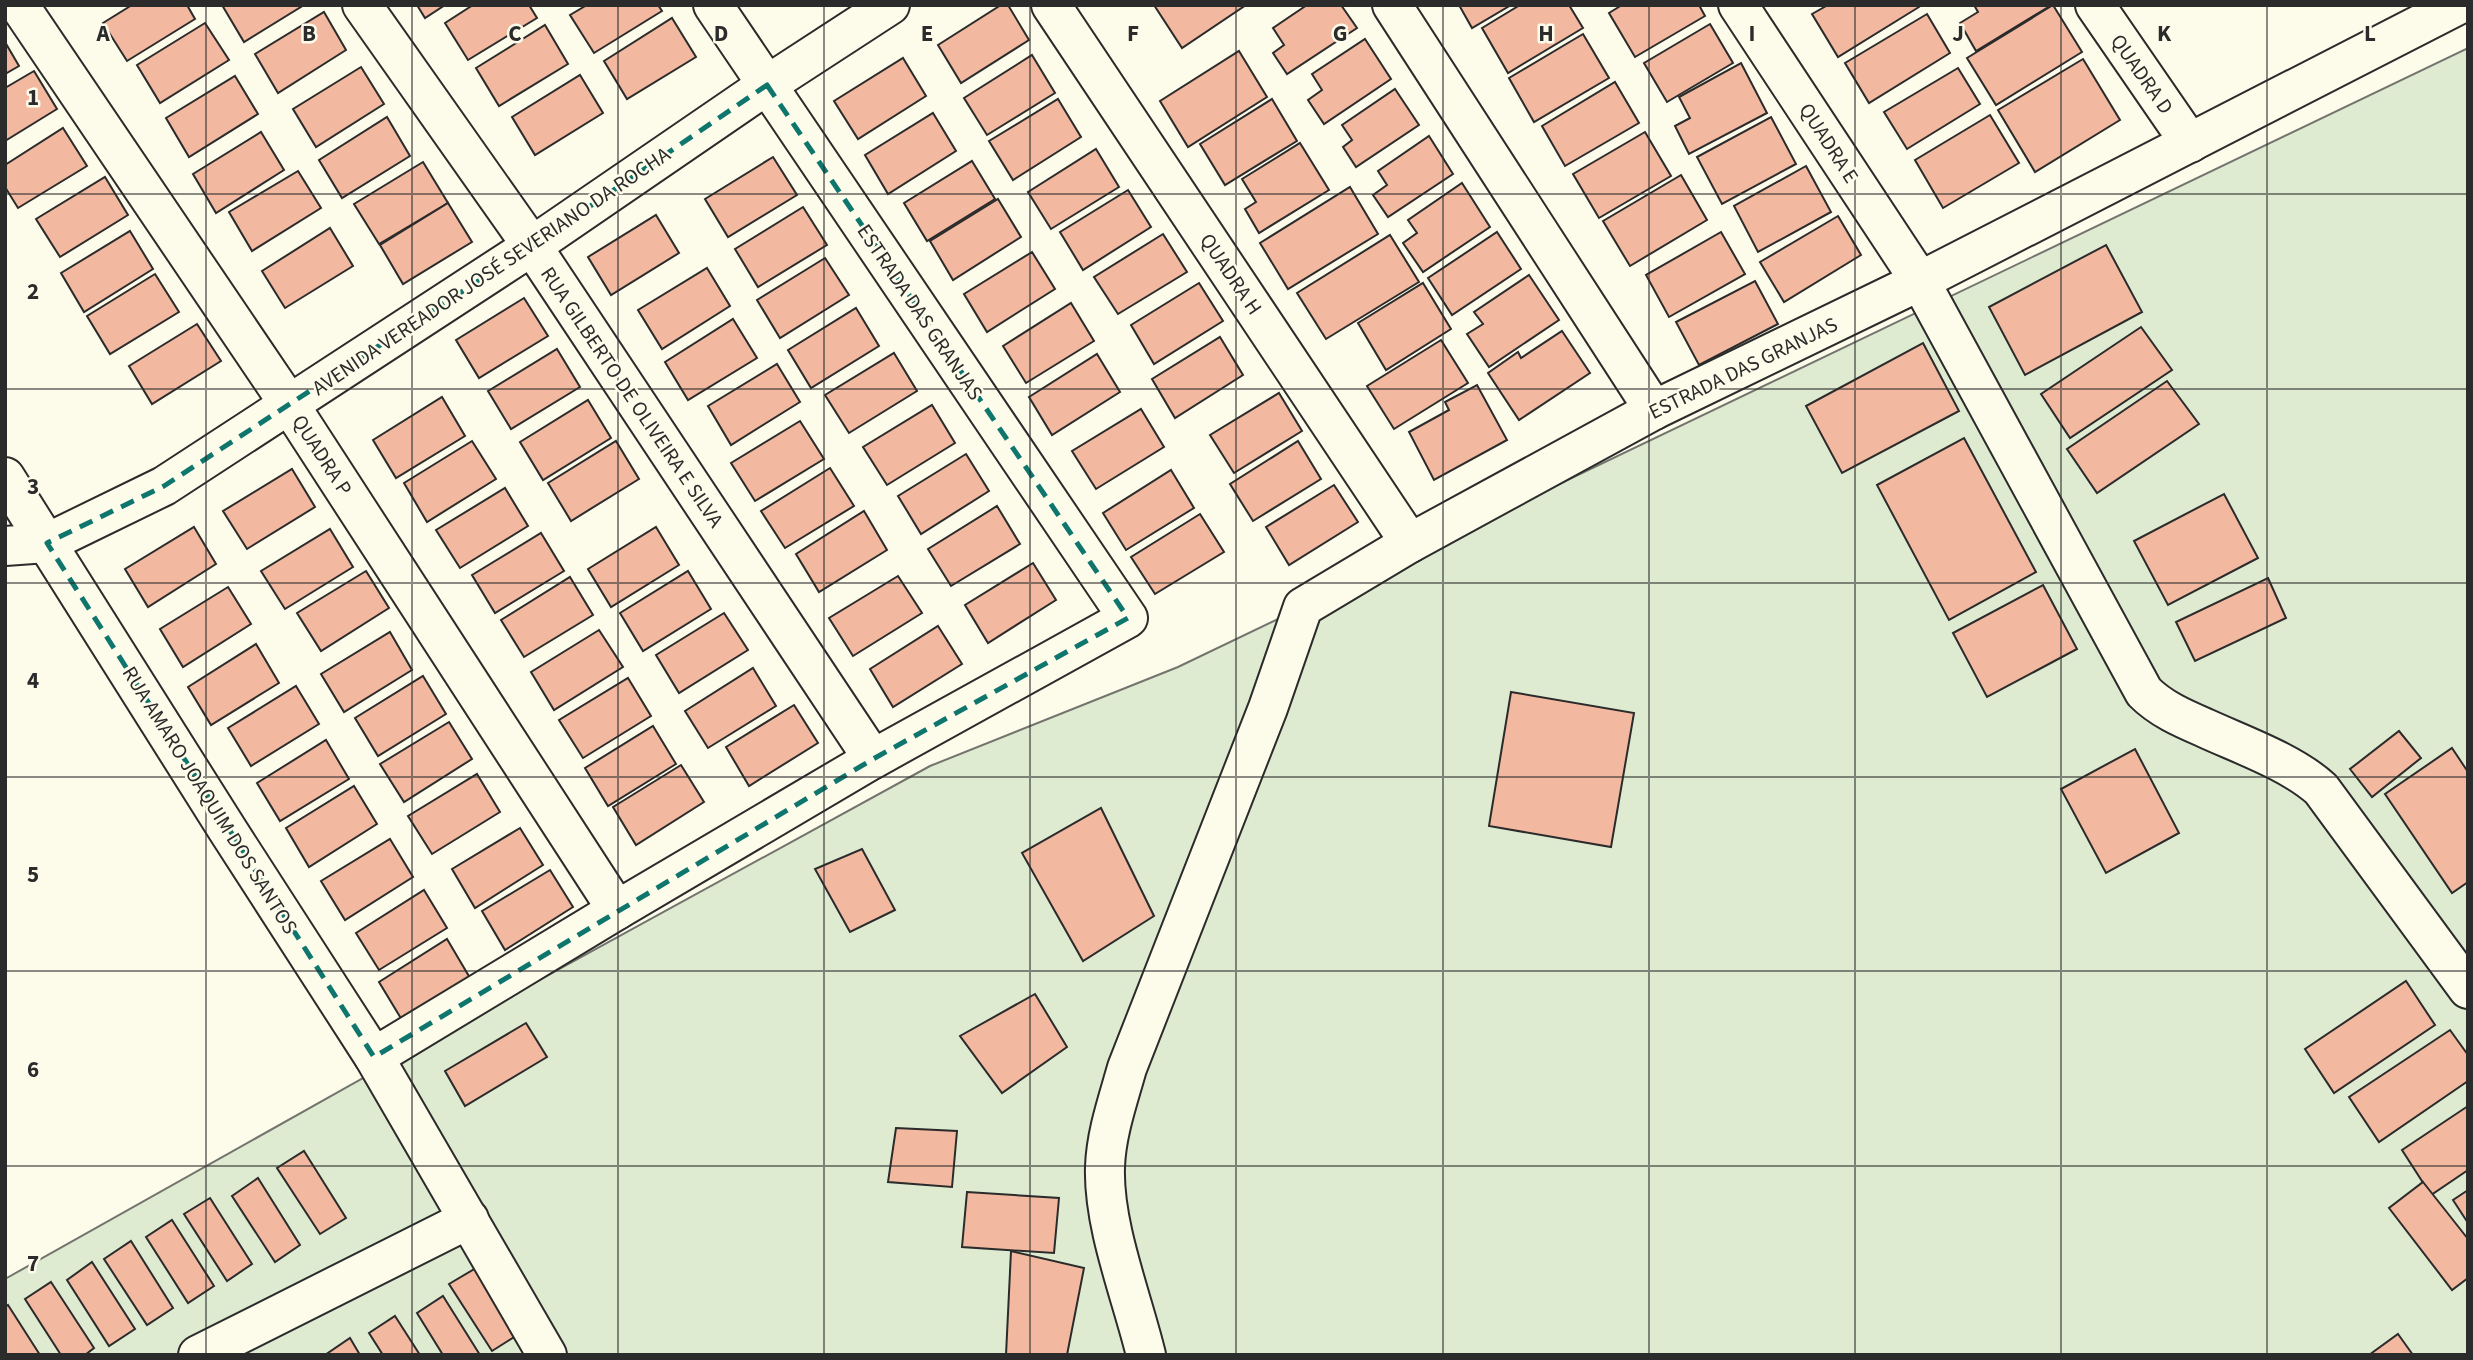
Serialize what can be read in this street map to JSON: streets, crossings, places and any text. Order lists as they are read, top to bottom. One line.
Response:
{"streets":{"street":["QUADRA D","QUADRA E","AVENIDA VEREADOR JOSÉ SEVERIANO DA ROCHA","QUADRA H","ESTRADA DAS GRANJAS","RUA GILBERTO DE OLIVEIRA E SILVA","QUADRA P","RUA AMARO JOAQUIM DOS SANTOS"]},"crossings":[["QUADRA D","ESTRADA DAS GRANJAS"],["QUADRA E","ESTRADA DAS GRANJAS"],["AVENIDA VEREADOR JOSÉ SEVERIANO DA ROCHA","ESTRADA DAS GRANJAS"],["AVENIDA VEREADOR JOSÉ SEVERIANO DA ROCHA","RUA GILBERTO DE OLIVEIRA E SILVA"],["AVENIDA VEREADOR JOSÉ SEVERIANO DA ROCHA","QUADRA P"],["AVENIDA VEREADOR JOSÉ SEVERIANO DA ROCHA","RUA AMARO JOAQUIM DOS SANTOS"],["QUADRA H","ESTRADA DAS GRANJAS"],["ESTRADA DAS GRANJAS","RUA GILBERTO DE OLIVEIRA E SILVA"]],"grid":{"columns":["A","B","C","D","E","F","G","H","I","J","K","L"],"rows":["1","2","3","4","5","6","7"]}}
